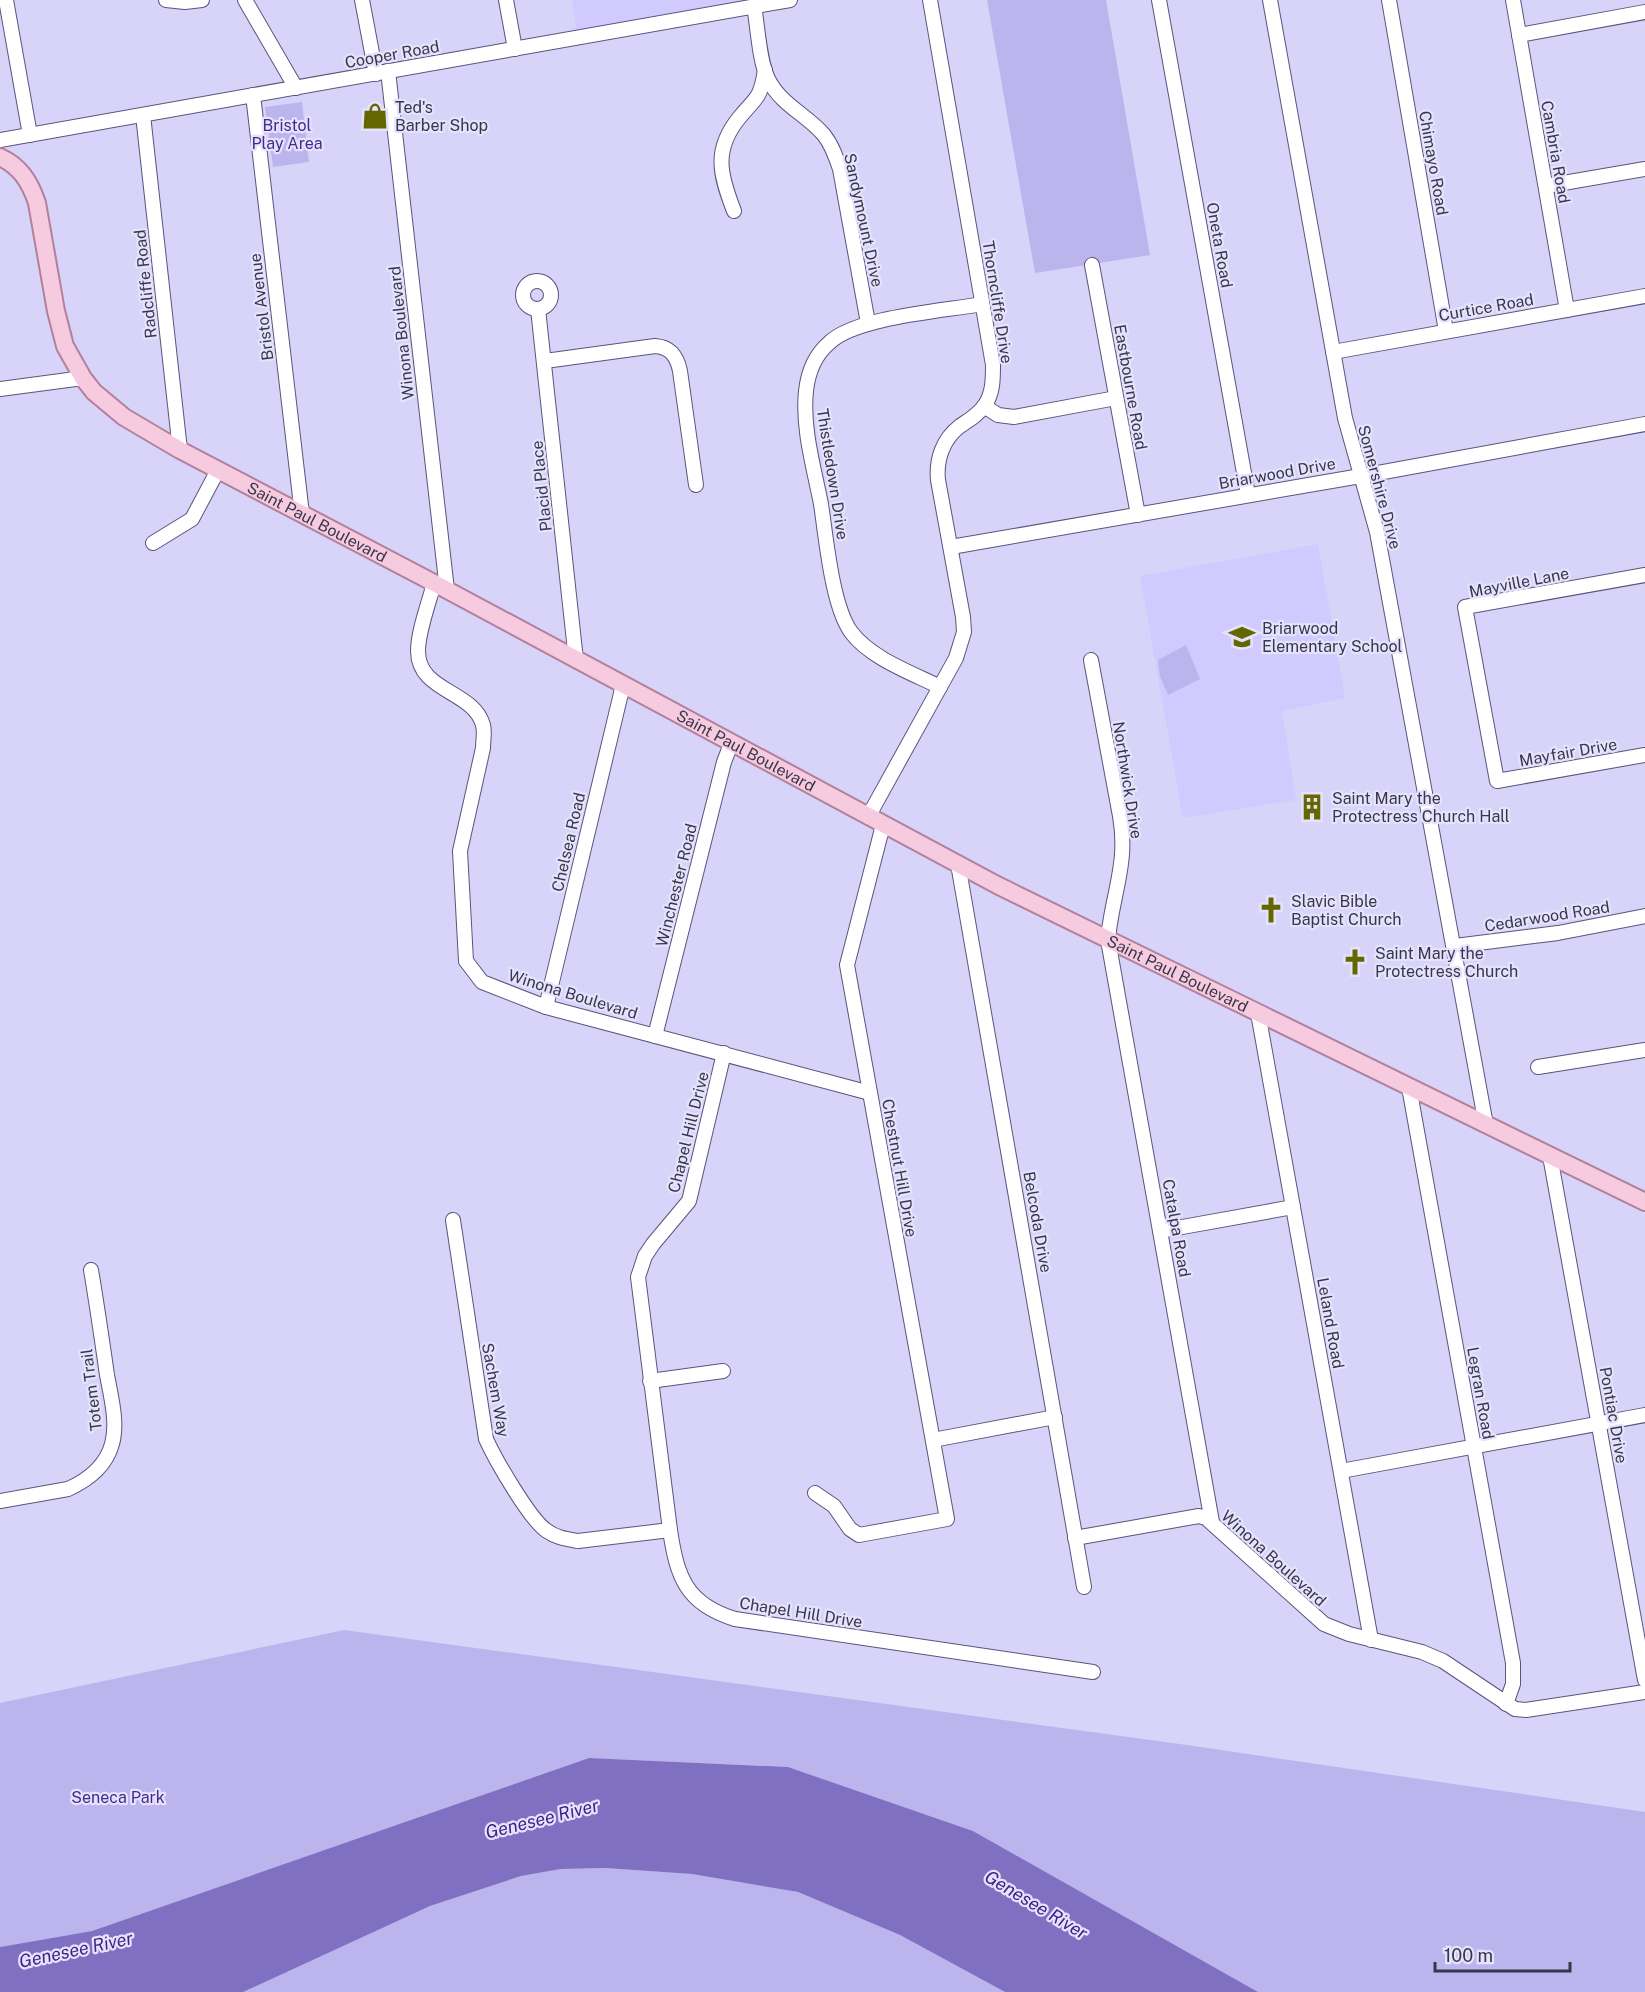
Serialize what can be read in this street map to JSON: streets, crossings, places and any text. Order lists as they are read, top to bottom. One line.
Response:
{"streets":{"main road":["Saint Paul Boulevard"],"street":["Cooper Road","Cambria Road","Chimayo Road","Sandymount Drive","Oneta Road","Radcliffe Road","Thorncliffe Drive","Bristol Avenue","Curtice Road","Winona Boulevard","Eastbourne Road","Briarwood Drive","Thistledown Drive","Placid Place","Somershire Drive","Mayville Lane","Mayfair Drive","Northwick Drive","Chelsea Road","Winchester Road","Cedarwood Road","Chapel Hill Drive","Chestnut Hill Drive","Belcoda Drive","Catalpa Road","Leland Road","Totem Trail","Sachem Way","Legran Road","Pontiac Drive"]},"crossings":[["Cooper Road","Sandymount Drive"],["Cooper Road","Radcliffe Road"],["Cooper Road","Bristol Avenue"],["Cooper Road","Winona Boulevard"],["Cambria Road","Curtice Road"],["Chimayo Road","Curtice Road"],["Sandymount Drive","Thistledown Drive"],["Oneta Road","Briarwood Drive"],["Radcliffe Road","Saint Paul Boulevard"],["Thorncliffe Drive","Thistledown Drive"],["Bristol Avenue","Saint Paul Boulevard"],["Curtice Road","Somershire Drive"],["Winona Boulevard","Saint Paul Boulevard"],["Winona Boulevard","Chelsea Road"],["Winona Boulevard","Winchester Road"],["Winona Boulevard","Chapel Hill Drive"],["Winona Boulevard","Chestnut Hill Drive"],["Winona Boulevard","Belcoda Drive"],["Winona Boulevard","Catalpa Road"],["Winona Boulevard","Leland Road"],["Winona Boulevard","Legran Road"],["Eastbourne Road","Briarwood Drive"],["Briarwood Drive","Somershire Drive"],["Placid Place","Saint Paul Boulevard"],["Somershire Drive","Saint Paul Boulevard"],["Somershire Drive","Cedarwood Road"],["Saint Paul Boulevard","Northwick Drive"],["Saint Paul Boulevard","Chelsea Road"],["Saint Paul Boulevard","Winchester Road"],["Saint Paul Boulevard","Chestnut Hill Drive"],["Saint Paul Boulevard","Belcoda Drive"],["Saint Paul Boulevard","Catalpa Road"],["Saint Paul Boulevard","Leland Road"],["Saint Paul Boulevard","Legran Road"],["Saint Paul Boulevard","Pontiac Drive"],["Mayville Lane","Mayfair Drive"],["Northwick Drive","Catalpa Road"],["Chapel Hill Drive","Sachem Way"]],"water":["Genesee River"],"parks":["Bristol Play Area","Seneca Park"],"places":{"shop":["Ted's Barber Shop"],"school or university":["Briarwood Elementary School"],"building":["Saint Mary the Protectress Church Hall"],"church":["Slavic Bible Baptist Church","Saint Mary the Protectress Church"]},"scale_bar":"100 m"}
